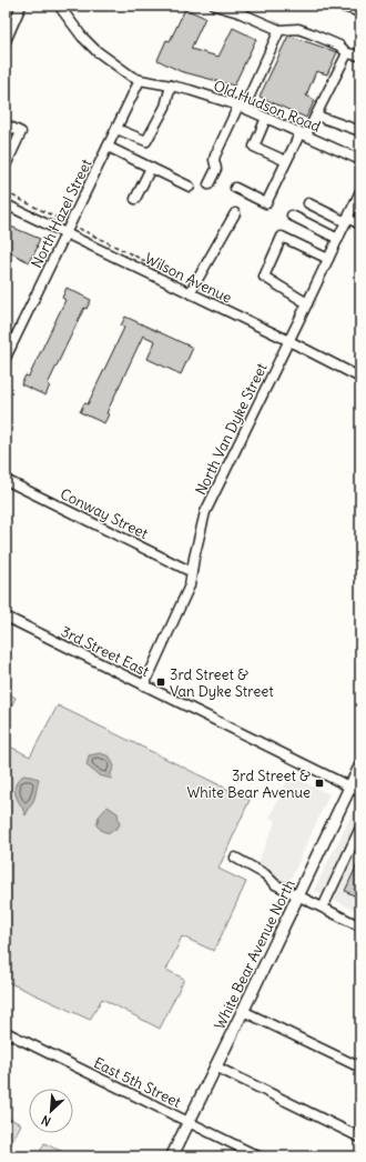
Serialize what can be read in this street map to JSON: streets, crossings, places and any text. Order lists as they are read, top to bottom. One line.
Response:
{"streets":{"main road":["White Bear Avenue North"],"street":["Old Hudson Road","North Hazel Street","Wilson Avenue","North Van Dyke Street","Conway Street","3rd Street East","East 5th Street"]},"crossings":[["Old Hudson Road","North Hazel Street"],["North Hazel Street","Wilson Avenue"],["Wilson Avenue","North Van Dyke Street"],["North Van Dyke Street","Conway Street"],["North Van Dyke Street","3rd Street East"],["3rd Street East","White Bear Avenue North"],["White Bear Avenue North","East 5th Street"]],"places":{"transit":["3rd Street & Van Dyke Street","3rd Street & White Bear Avenue"]},"north":"bottom left"}
